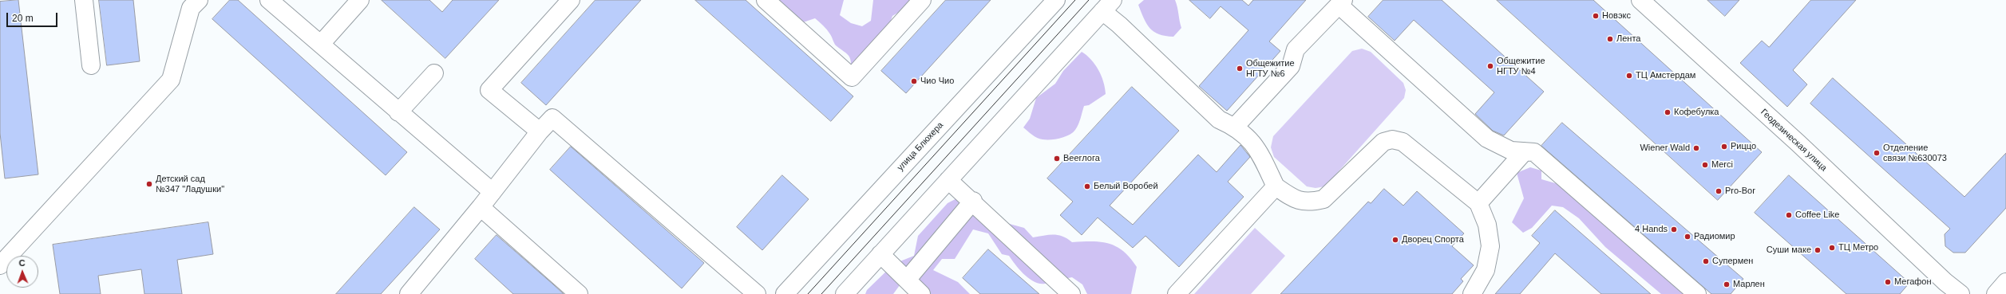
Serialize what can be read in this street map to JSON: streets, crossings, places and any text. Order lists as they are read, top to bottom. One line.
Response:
{"streets":{"street":["Геодезическая улица","улица Блюхера"]},"places":["Новэкс","Лента","Общежитие НГТУ №4","Общежитие НГТУ №6","ТЦ Амстердам","Чио Чио","Кофебулка","Риццо","Wiener Wald","Отделение связи №630073","Beerлога","Merci","Детский сад №347 \"Ладушки\"","Белый Воробей","Pro-Bor","Coffee Like","4 Hands","Радиомир","Дворец Спорта","ТЦ Метро","Суши маке","Супермен","Мегафон","Марлен"],"scale_bar":"20 m","north":"top"}
